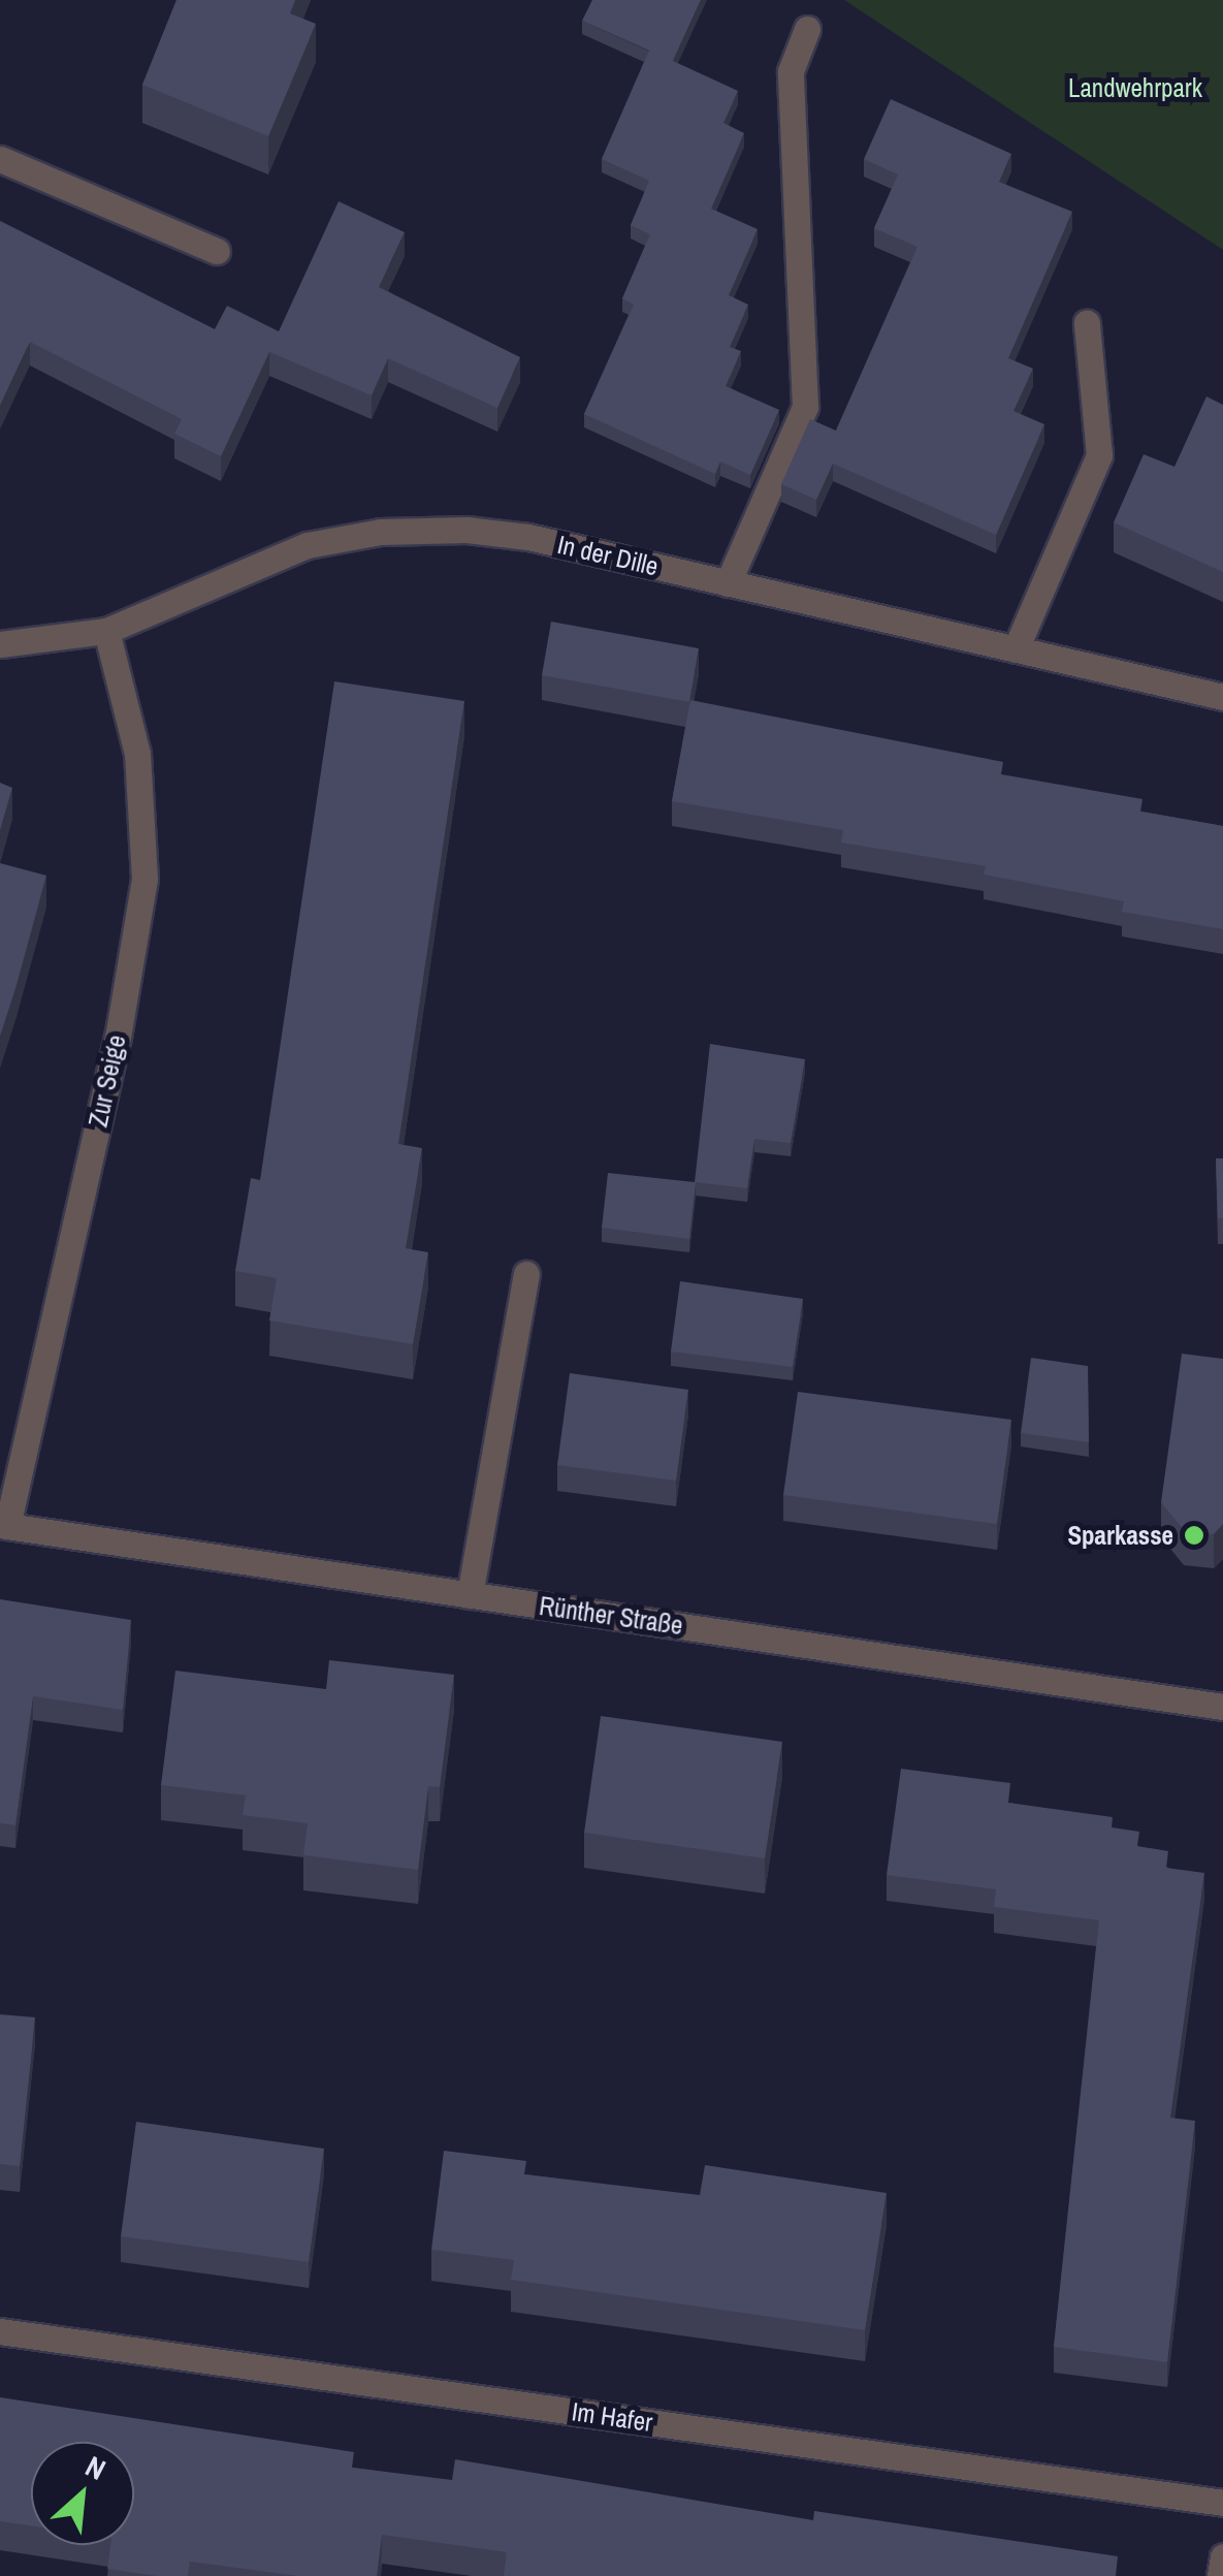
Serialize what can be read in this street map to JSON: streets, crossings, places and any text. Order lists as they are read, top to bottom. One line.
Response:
{"streets":{"street":["In der Dille","Zur Seige","Rünther Straße","Im Hafer"]},"crossings":[["In der Dille","Zur Seige"],["Zur Seige","Rünther Straße"]],"parks":["Landwehrpark"],"places":["Sparkasse"],"north":"top right"}
